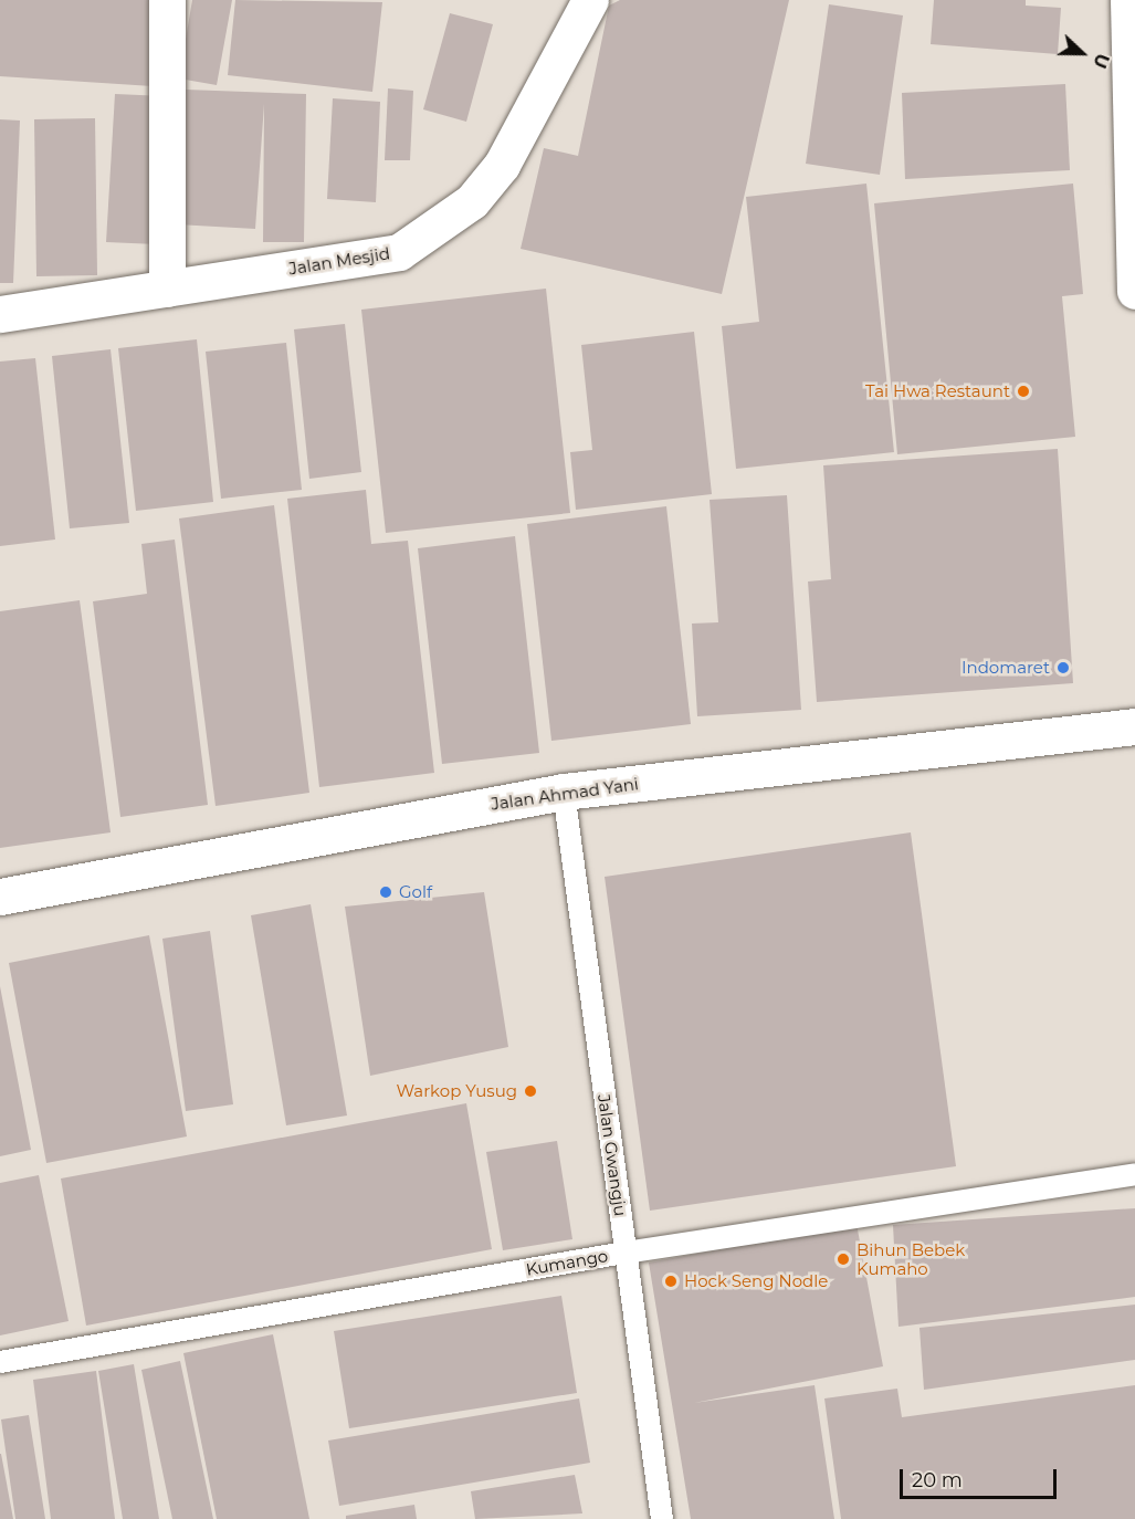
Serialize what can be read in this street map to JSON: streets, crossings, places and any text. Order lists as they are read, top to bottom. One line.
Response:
{"streets":{"main road":["Jalan Mesjid","Jalan Ahmad Yani"],"lane":["Jalan Gwangju","Kumango"]},"crossings":[["Jalan Ahmad Yani","Jalan Gwangju"],["Jalan Gwangju","Kumango"]],"places":["Tai Hwa Restaunt","Indomaret","Golf","Warkop Yusug","Bihun Bebek Kumaho","Hock Seng Nodle"],"scale_bar":"20 m","north":"right"}
